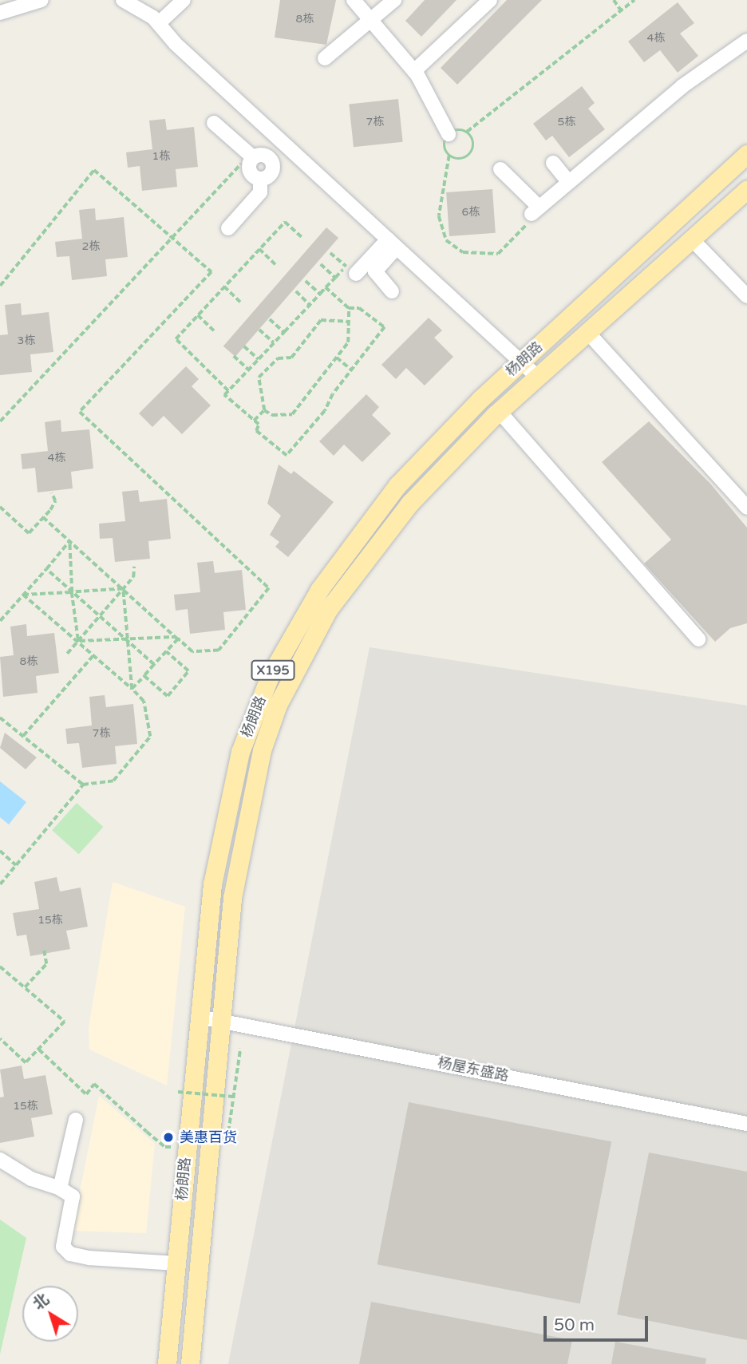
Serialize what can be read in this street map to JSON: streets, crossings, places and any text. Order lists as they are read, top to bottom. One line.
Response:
{"streets":{"main road":["杨朗路","X195"],"street":["杨屋东盛路"]},"crossings":[["杨朗路","杨屋东盛路"]],"places":["美惠百货"],"house_numbers":["8栋","4栋","7栋","5栋","1栋","6栋","2栋","3栋","4栋","8栋","7栋","15栋","15栋"],"scale_bar":"50 m","north":"top left"}
